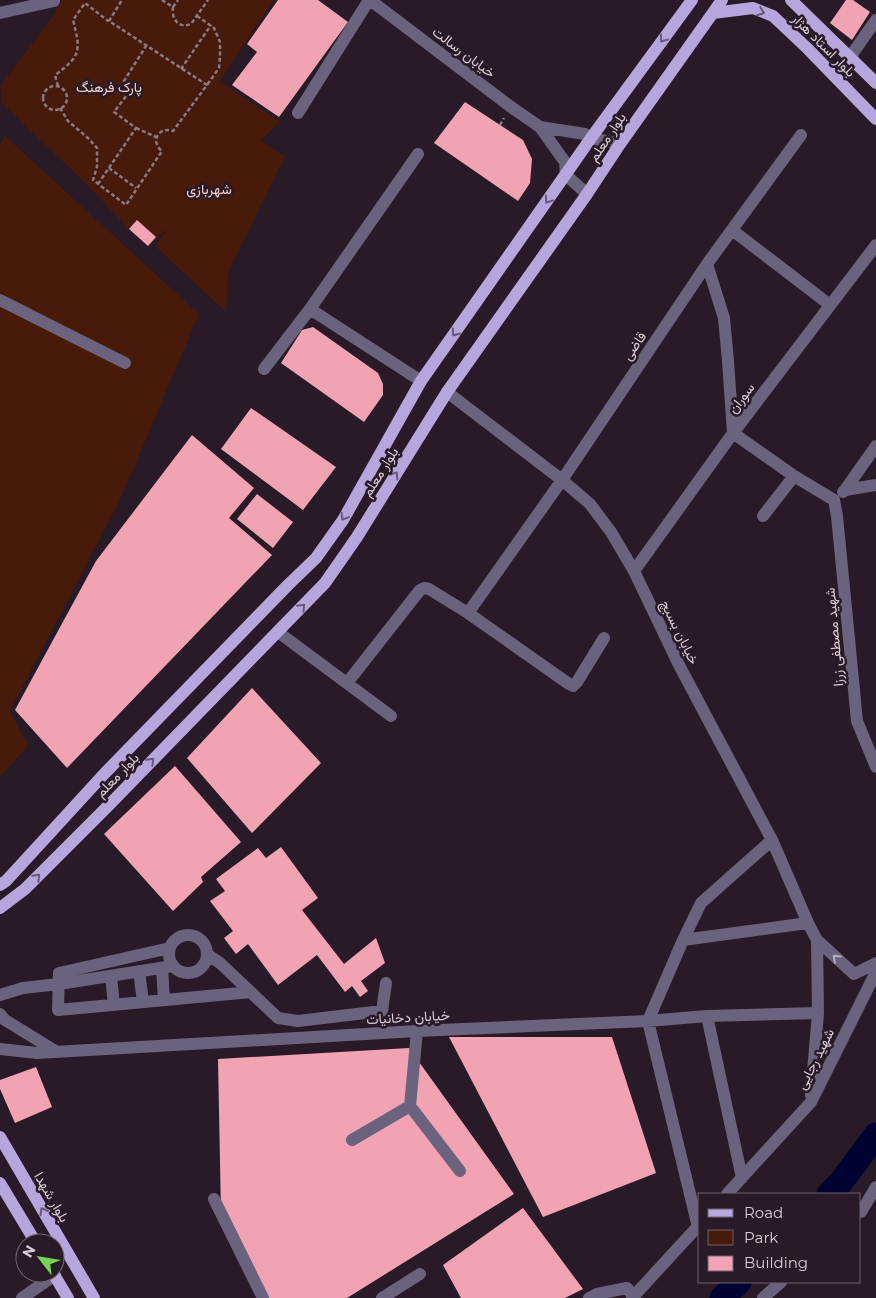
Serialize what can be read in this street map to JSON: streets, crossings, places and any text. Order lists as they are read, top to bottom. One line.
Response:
{"streets":{"main road":["بلوار استاد هژار","بلوار معلم","بلوار شهدا"],"street":["خیابان رسالت","قاضی","سوران","خیابان بسبچ","شهید مصطفی زرزا","خیابان دخانیات","شهید رجایی"]},"crossings":[["بلوار استاد هژار","بلوار معلم"],["بلوار معلم","خیابان بسبچ"],["قاضی","خیابان بسبچ"],["سوران","خیابان بسبچ"]],"parks":["پارک فرهنگ","شهربازی"],"legend":["Road","Park","Building"],"north":"top left"}
